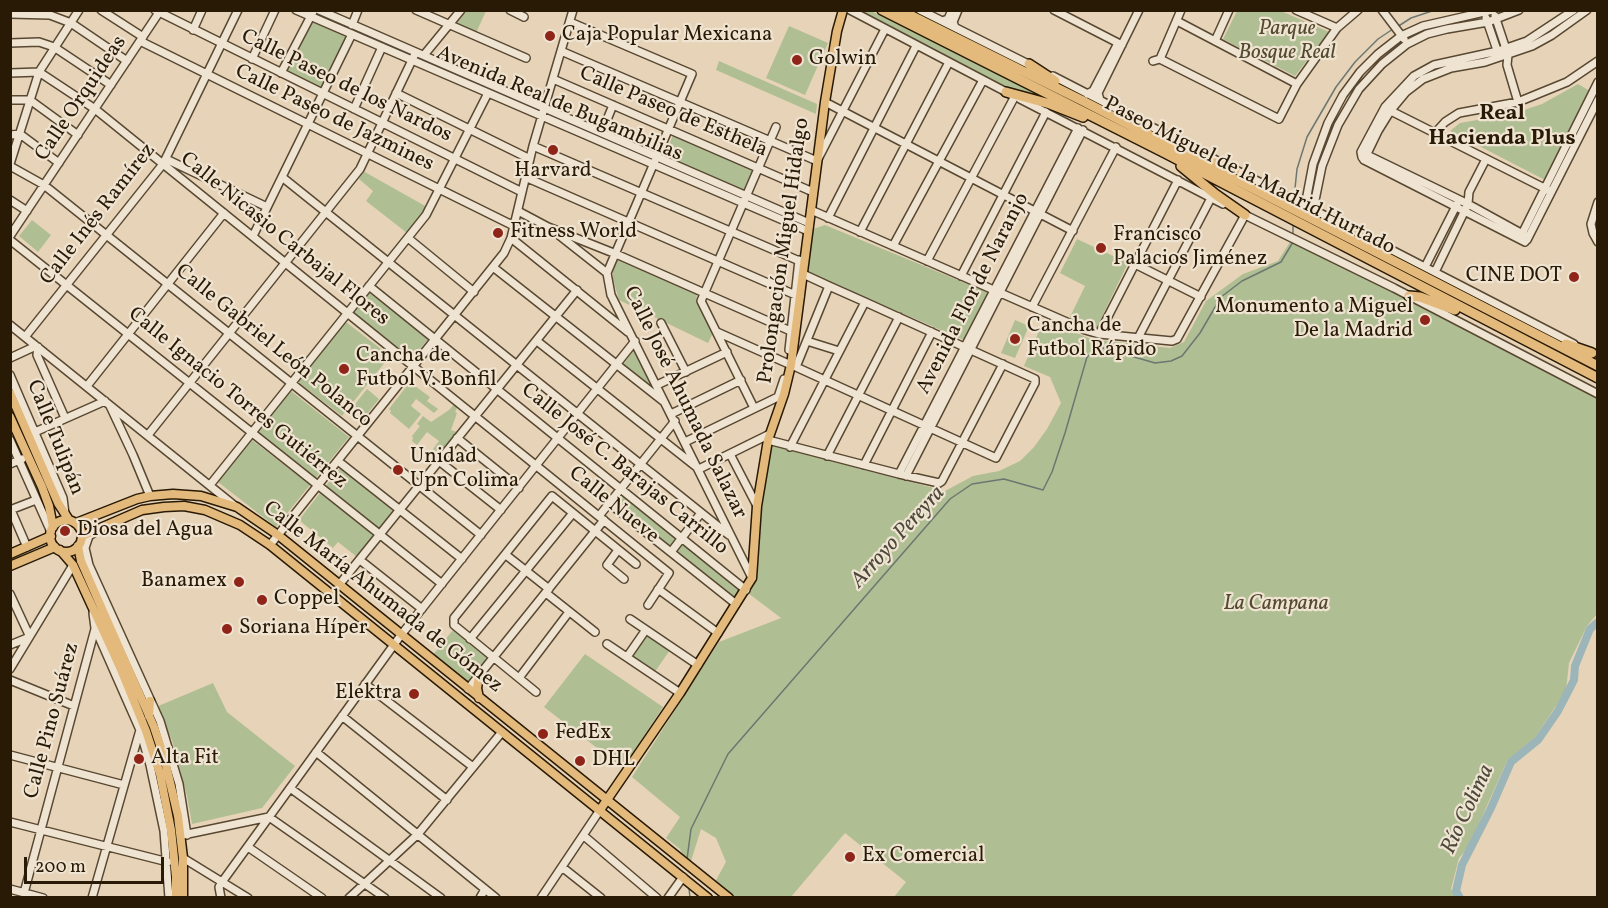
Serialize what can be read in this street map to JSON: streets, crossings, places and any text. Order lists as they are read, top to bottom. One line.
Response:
{"streets":{"highway":["Paseo Miguel de la Madrid Hurtado"],"main road":["Prolongación Miguel Hidalgo","Calle María Ahumada de Gómez"],"street":["Calle Paseo de los Nardos","Calle Orquideas","Avenida Real de Bugambilias","Calle Paseo de Esthela","Calle Paseo de Jazmines","Calle Inés Ramírez","Calle Nicasio Carbajal Flores","Avenida Flor de Naranjo","Calle Gabriel León Polanco","Calle Ignacio Torres Gutiérrez","Calle José Ahumada Salazar","Calle Tulipán","Calle José C. Barajas Carrillo","Calle Nueve","Calle Pino Suárez"]},"crossings":[["Calle Paseo de los Nardos","Calle Orquideas"],["Calle Paseo de los Nardos","Calle Inés Ramírez"],["Calle Orquideas","Calle Paseo de Jazmines"],["Calle Orquideas","Calle Nicasio Carbajal Flores"],["Calle Orquideas","Calle Gabriel León Polanco"],["Calle Orquideas","Calle Ignacio Torres Gutiérrez"],["Avenida Real de Bugambilias","Prolongación Miguel Hidalgo"],["Avenida Real de Bugambilias","Calle José Ahumada Salazar"],["Calle Paseo de Esthela","Prolongación Miguel Hidalgo"],["Calle Paseo de Esthela","Calle José Ahumada Salazar"],["Calle Paseo de Jazmines","Calle Inés Ramírez"],["Calle Inés Ramírez","Calle Nicasio Carbajal Flores"],["Calle Inés Ramírez","Calle Gabriel León Polanco"],["Calle Inés Ramírez","Calle Ignacio Torres Gutiérrez"],["Calle Nicasio Carbajal Flores","Calle Nueve"],["Prolongación Miguel Hidalgo","Calle José Ahumada Salazar"],["Prolongación Miguel Hidalgo","Calle José C. Barajas Carrillo"],["Prolongación Miguel Hidalgo","Calle María Ahumada de Gómez"],["Calle Tulipán","Calle María Ahumada de Gómez"]],"districts":["Real Hacienda Plus"],"water":["Arroyo Pereyra","Río Colima"],"parks":["Parque Bosque Real","La Campana"],"places":["Caja Popular Mexicana","Golwin","Harvard","Fitness World","Francisco Palacios Jiménez","CINE DOT","Monumento a Miguel De la Madrid","Cancha de Futbol Rápido","Cancha de Futbol V. Bonfil","Unidad Upn Colima","Diosa del Agua","Banamex","Coppel","Soriana Híper","Elektra","FedEx","Alta Fit","DHL","Ex Comercial"],"scale_bar":"200 m"}
